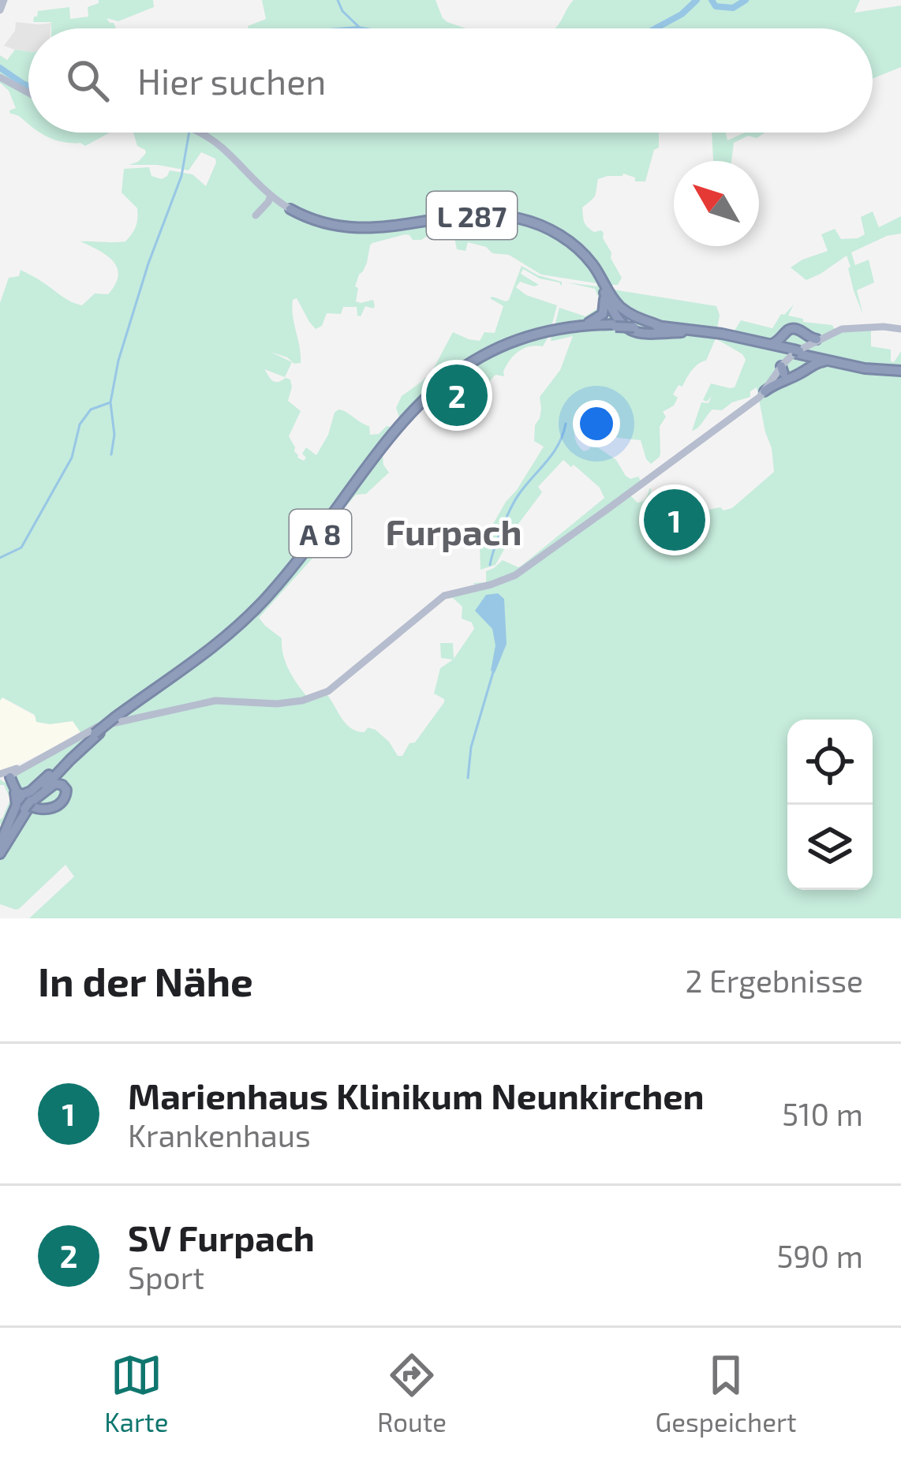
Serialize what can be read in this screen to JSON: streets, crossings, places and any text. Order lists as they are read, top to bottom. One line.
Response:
{"streets":{"highway":["L 287","A 8"]},"districts":["Furpach"],"north":"top left","page":{"search":"Hier suchen","pins":["2","1"],"heading":["In der Nähe","2 Ergebnisse"],"list":[{"mark":"1","name":"Marienhaus Klinikum Neunkirchen","note":"Krankenhaus","value":"510 m"},{"mark":"2","name":"SV Furpach","note":"Sport","value":"590 m"}],"nav":["Karte","Route","Gespeichert"]}}
